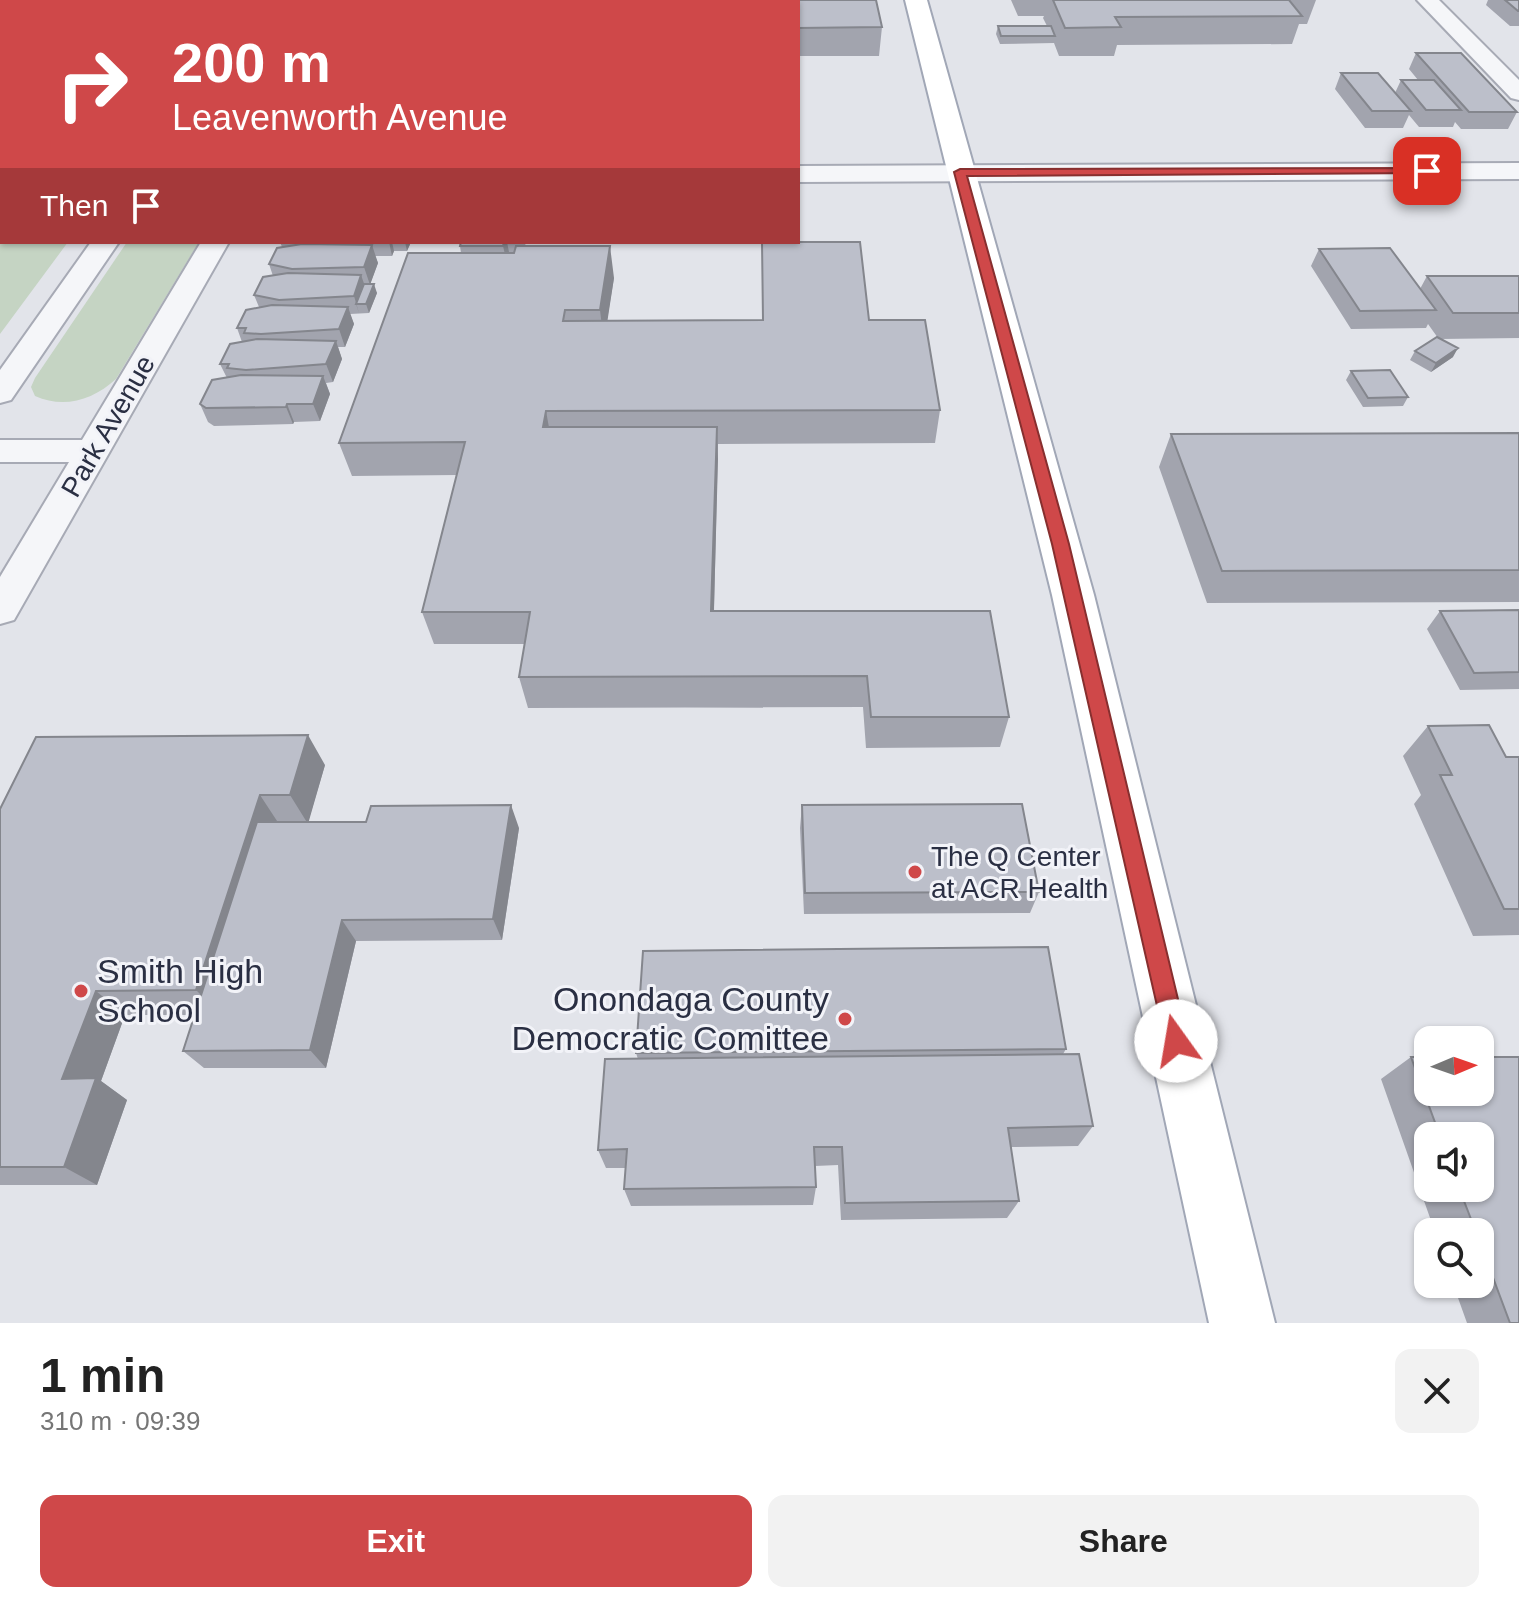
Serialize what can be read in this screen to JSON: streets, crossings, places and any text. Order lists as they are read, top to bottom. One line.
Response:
{"streets":{"street":["Park Avenue"]},"places":["The Q Center at ACR Health","Smith High School","Onondaga County Democratic Comittee"],"north":"right","page":{"turn":["200 m","Leavenworth Avenue"],"then":"Then","heading":["1 min","310 m · 09:39"],"buttons":["Exit","Share"]}}
